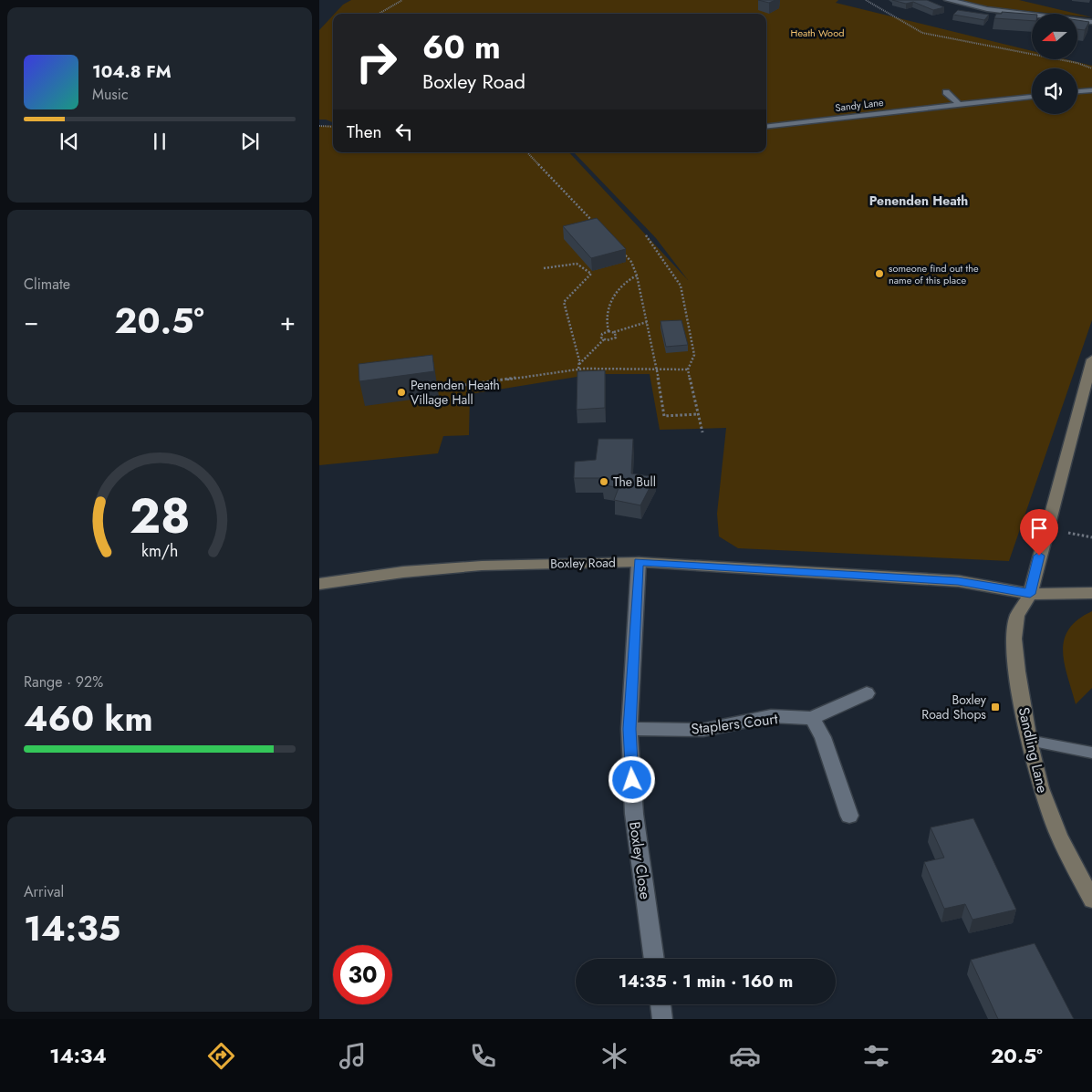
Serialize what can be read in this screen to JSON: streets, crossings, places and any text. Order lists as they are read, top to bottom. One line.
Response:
{"streets":{"street":["Boxley Road","Staplers Court","Sandling Lane","Boxley Close"],"lane":["Sandy Lane"]},"crossings":[["Boxley Road","Sandling Lane"],["Boxley Road","Boxley Close"],["Staplers Court","Boxley Close"]],"districts":["Penenden Heath"],"parks":["Heath Wood"],"places":{"other":["someone find out the name of this place","Penenden Heath Village Hall","The Bull"],"transit":["Boxley Road Shops"]},"north":"left","page":{"turn":["60 m","Boxley Road"],"song":["104.8 FM","Music"],"then":"Then","tile":["Climate",["Range · 92%","460 km"],["Arrival","14:35"]],"heat":["−","20.5°","+"],"limit":"30","trip":"14:35 · 1 min · 160 m","tabs":["14:34","20.5°"],"gauge":["28","km/h"]}}
